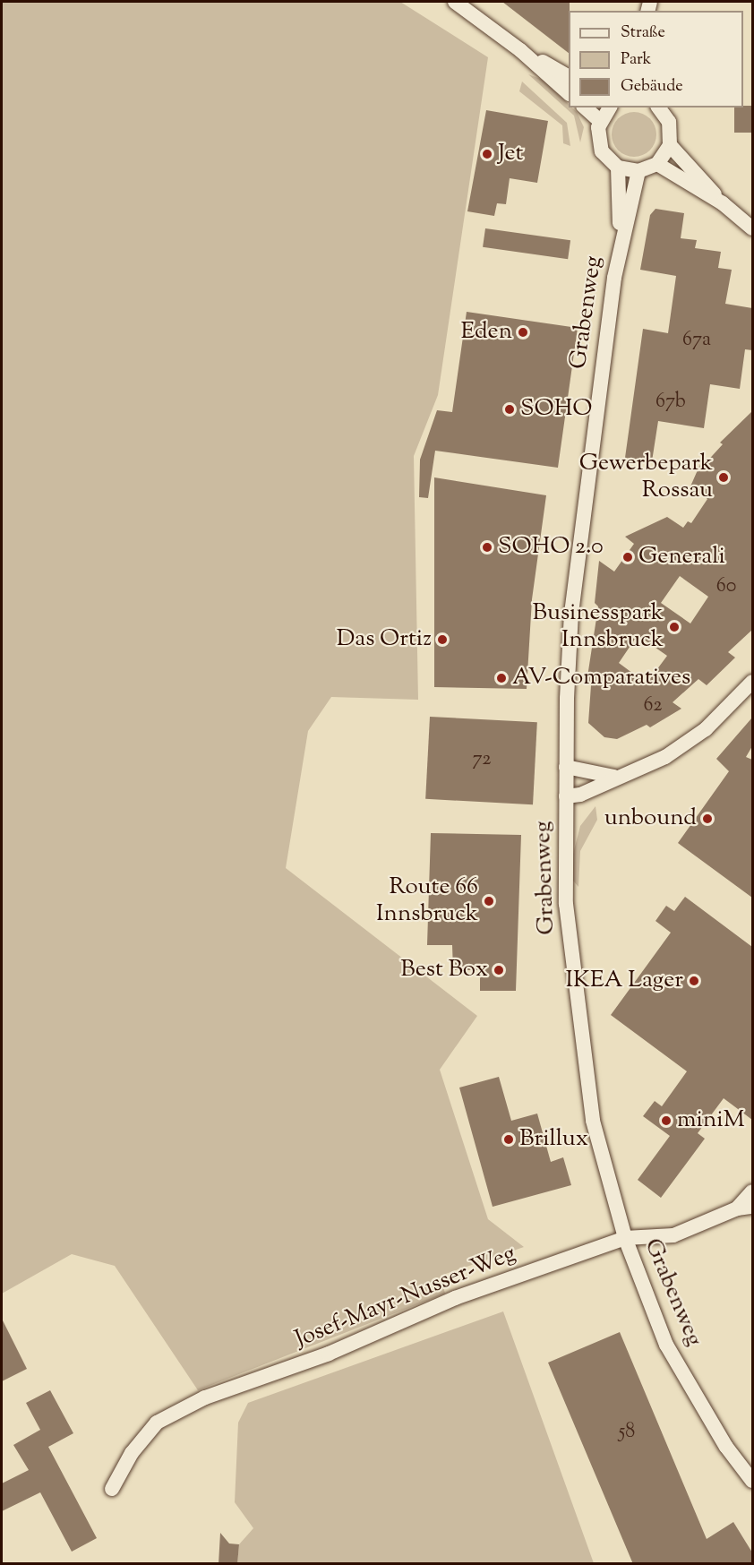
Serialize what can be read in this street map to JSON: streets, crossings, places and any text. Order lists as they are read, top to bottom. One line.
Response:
{"streets":{"street":["Grabenweg","Josef-Mayr-Nusser-Weg"]},"crossings":[["Grabenweg","Josef-Mayr-Nusser-Weg"]],"places":["Jet","Eden","SOHO","Gewerbepark Rossau","SOHO 2.0","Generali","Businesspark Innsbruck","Das Ortiz","AV-Comparatives","unbound","Route 66 Innsbruck","Best Box","IKEA Lager","miniM","Brillux"],"house_numbers":["67a","67b","60","62","72","58"],"legend":["Straße","Park","Gebäude"]}
